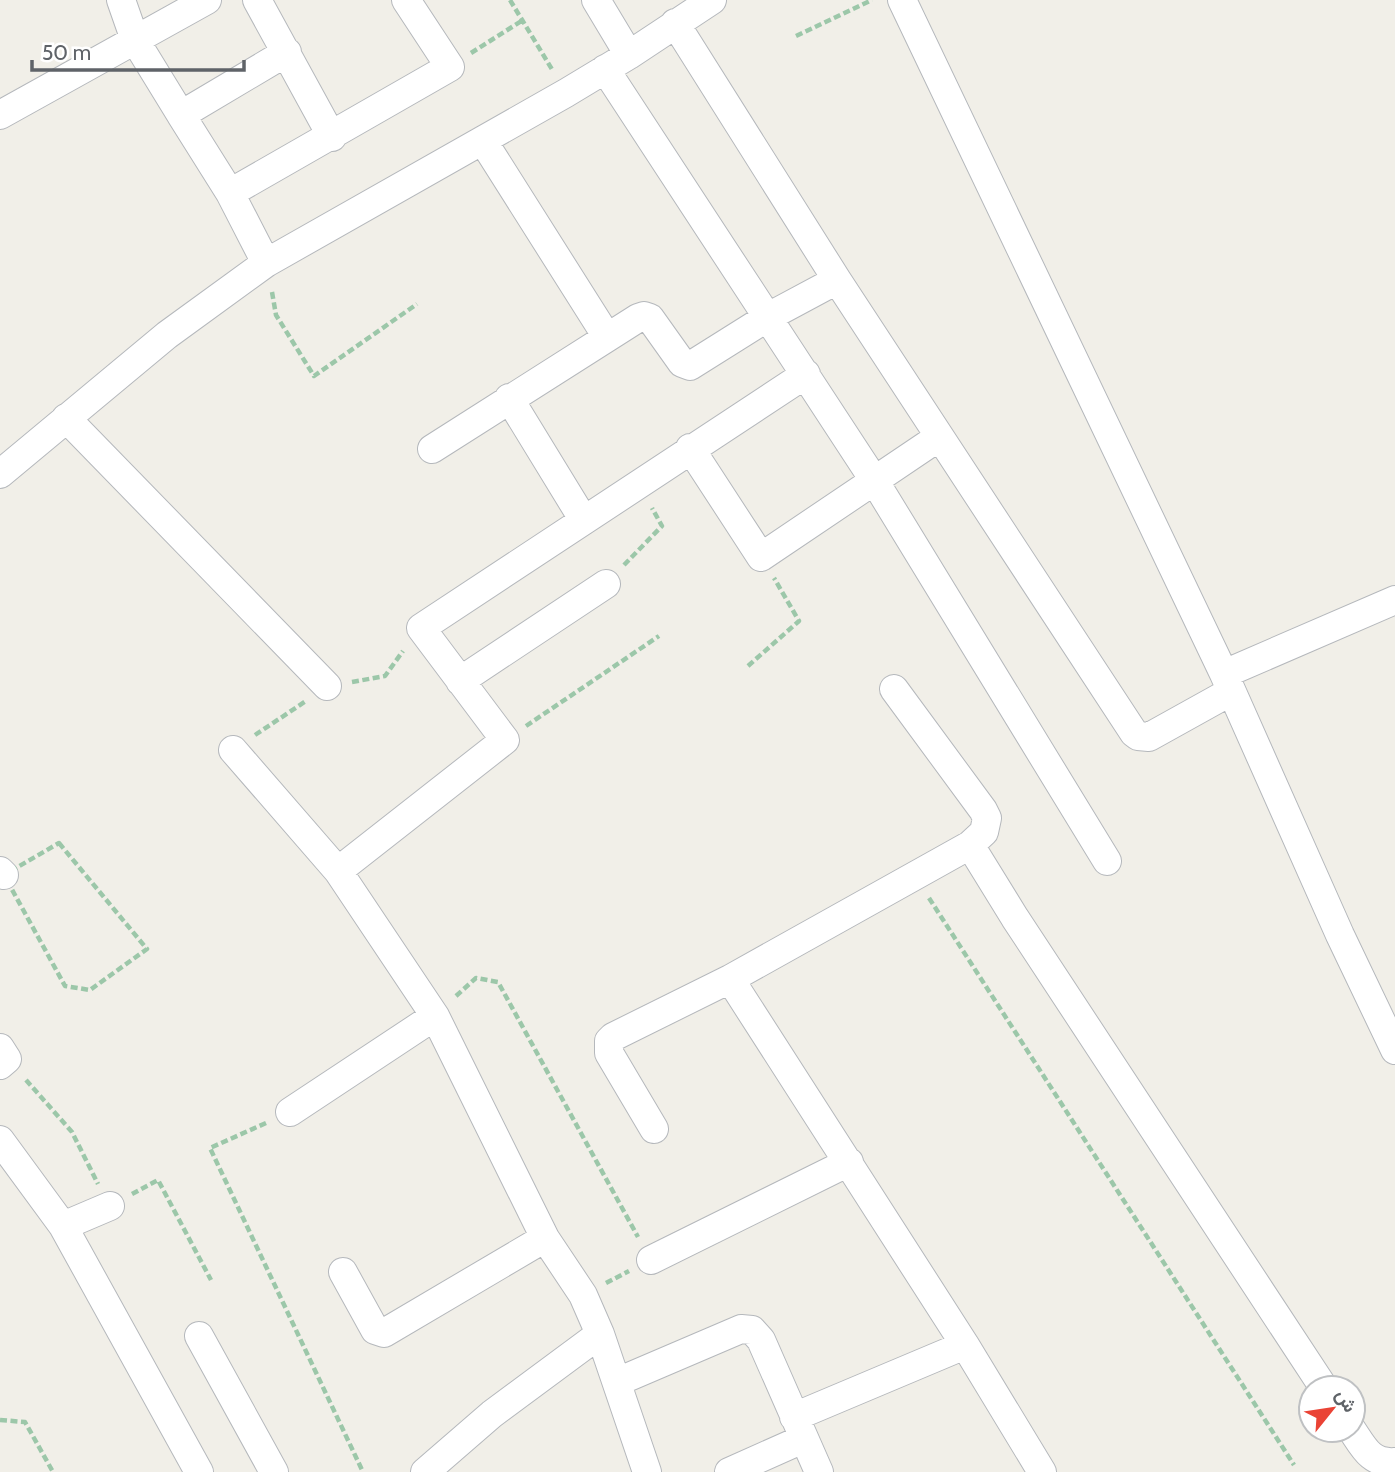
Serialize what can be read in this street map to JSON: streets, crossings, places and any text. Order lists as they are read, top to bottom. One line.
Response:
{"scale_bar":"50 m","north":"top right"}
